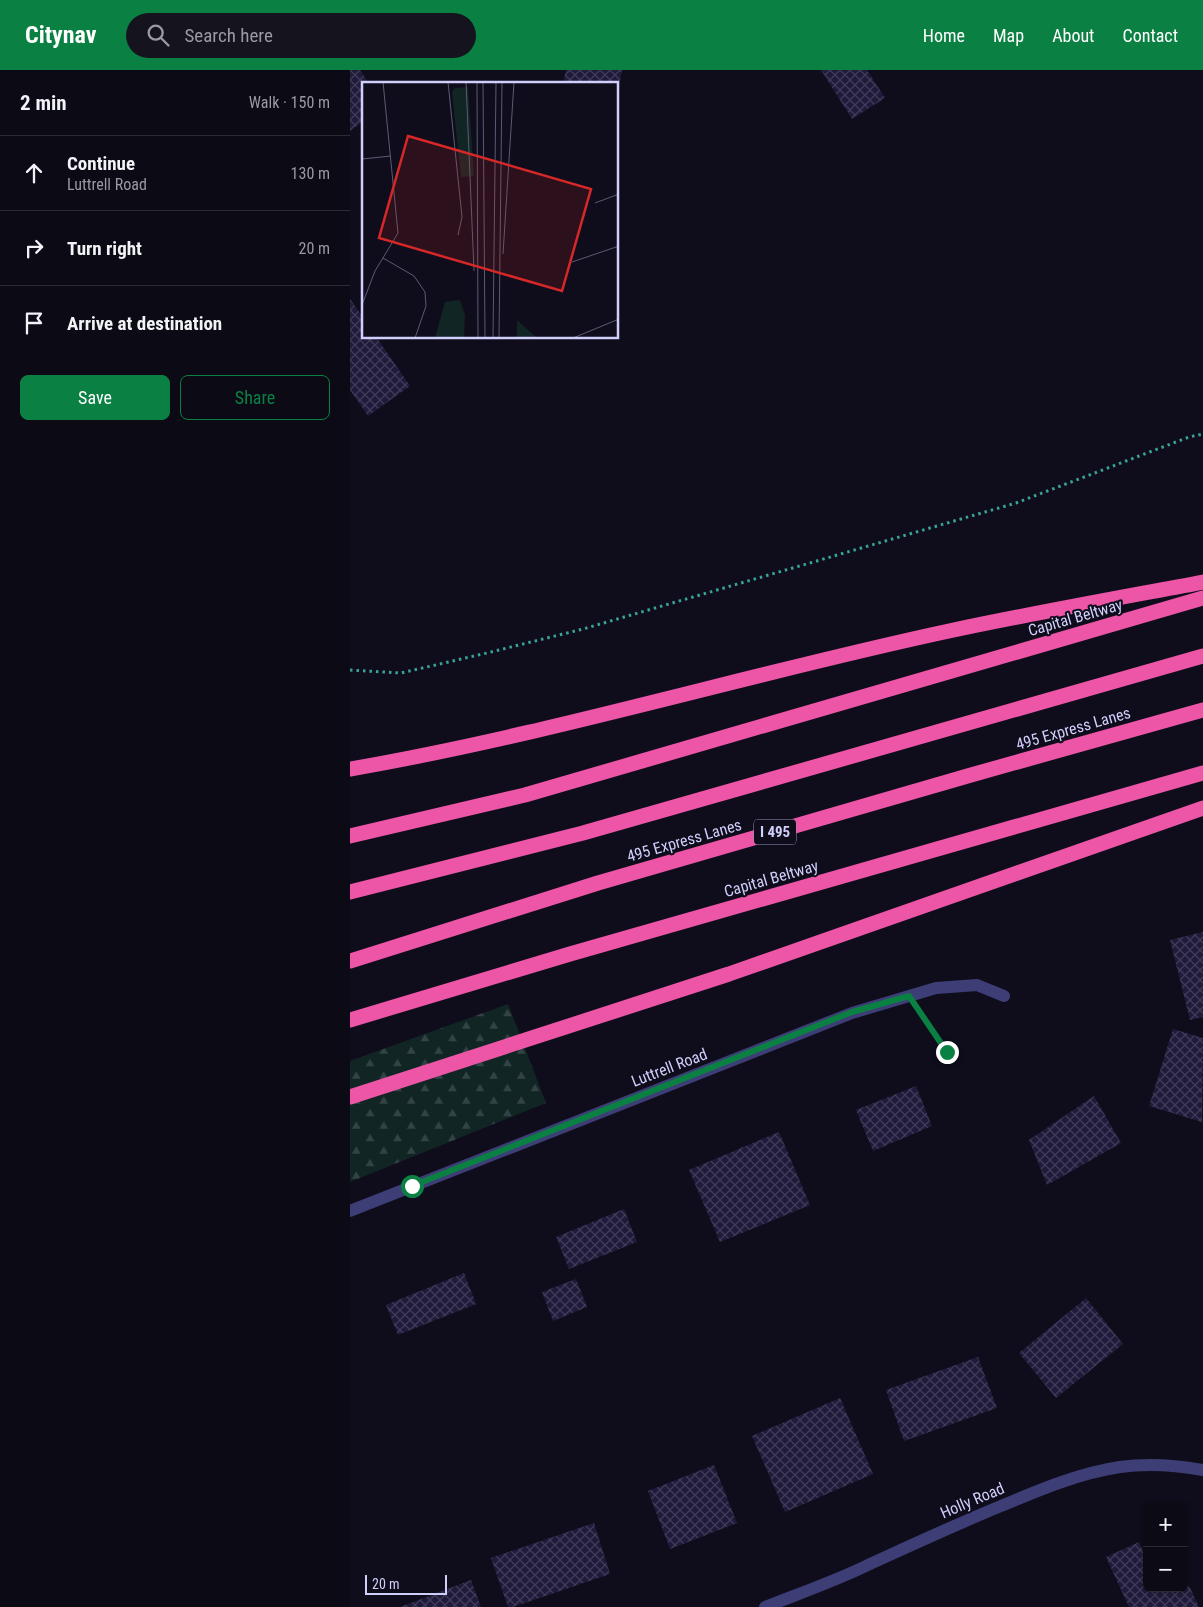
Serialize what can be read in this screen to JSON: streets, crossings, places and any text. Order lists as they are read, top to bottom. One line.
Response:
{"streets":{"highway":["Capital Beltway","495 Express Lanes","I 495"],"street":["Luttrell Road","Holly Road"]},"scale_bar":"20 m","page":{"header":"Citynav","search":"Search here","nav":["Home","Map","About","Contact"],"heading":["2 min","Walk · 150 m"],"list":[["Continue","Luttrell Road","130 m"],["Turn right","20 m"],"Arrive at destination"],"buttons":["Save","Share"],"map_buttons":["+","−"],"scale":"20 m"}}
